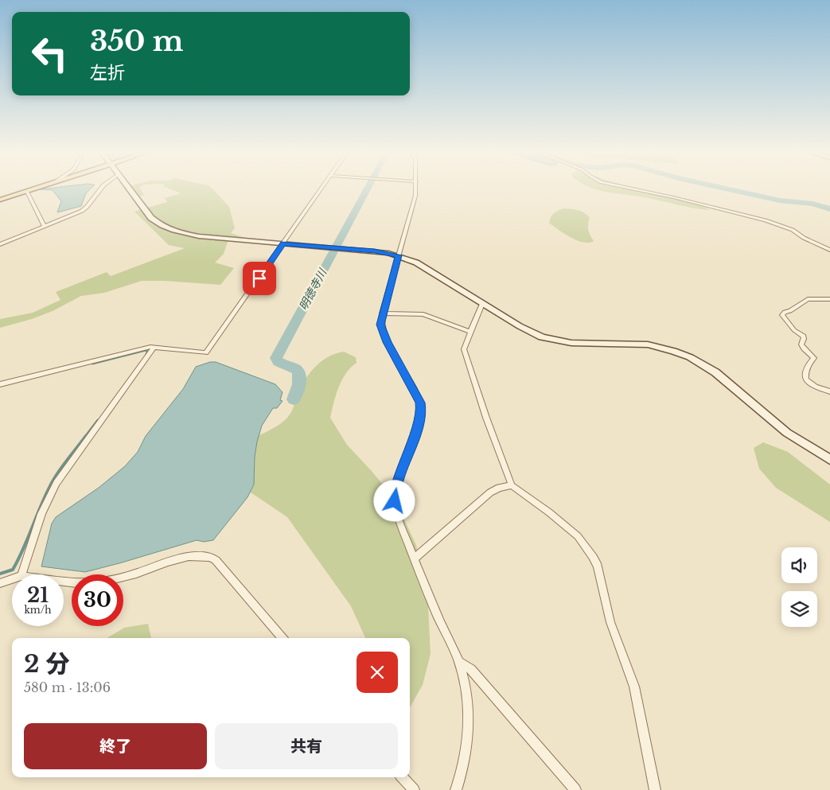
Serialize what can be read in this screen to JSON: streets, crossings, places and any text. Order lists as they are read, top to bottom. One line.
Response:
{"water":["明徳寺川"],"page":{"turn":["350 m","左折"],"speed":"21 km/h","limit":"30","heading":["2 分","580 m · 13:06"],"buttons":["終了","共有"]}}
